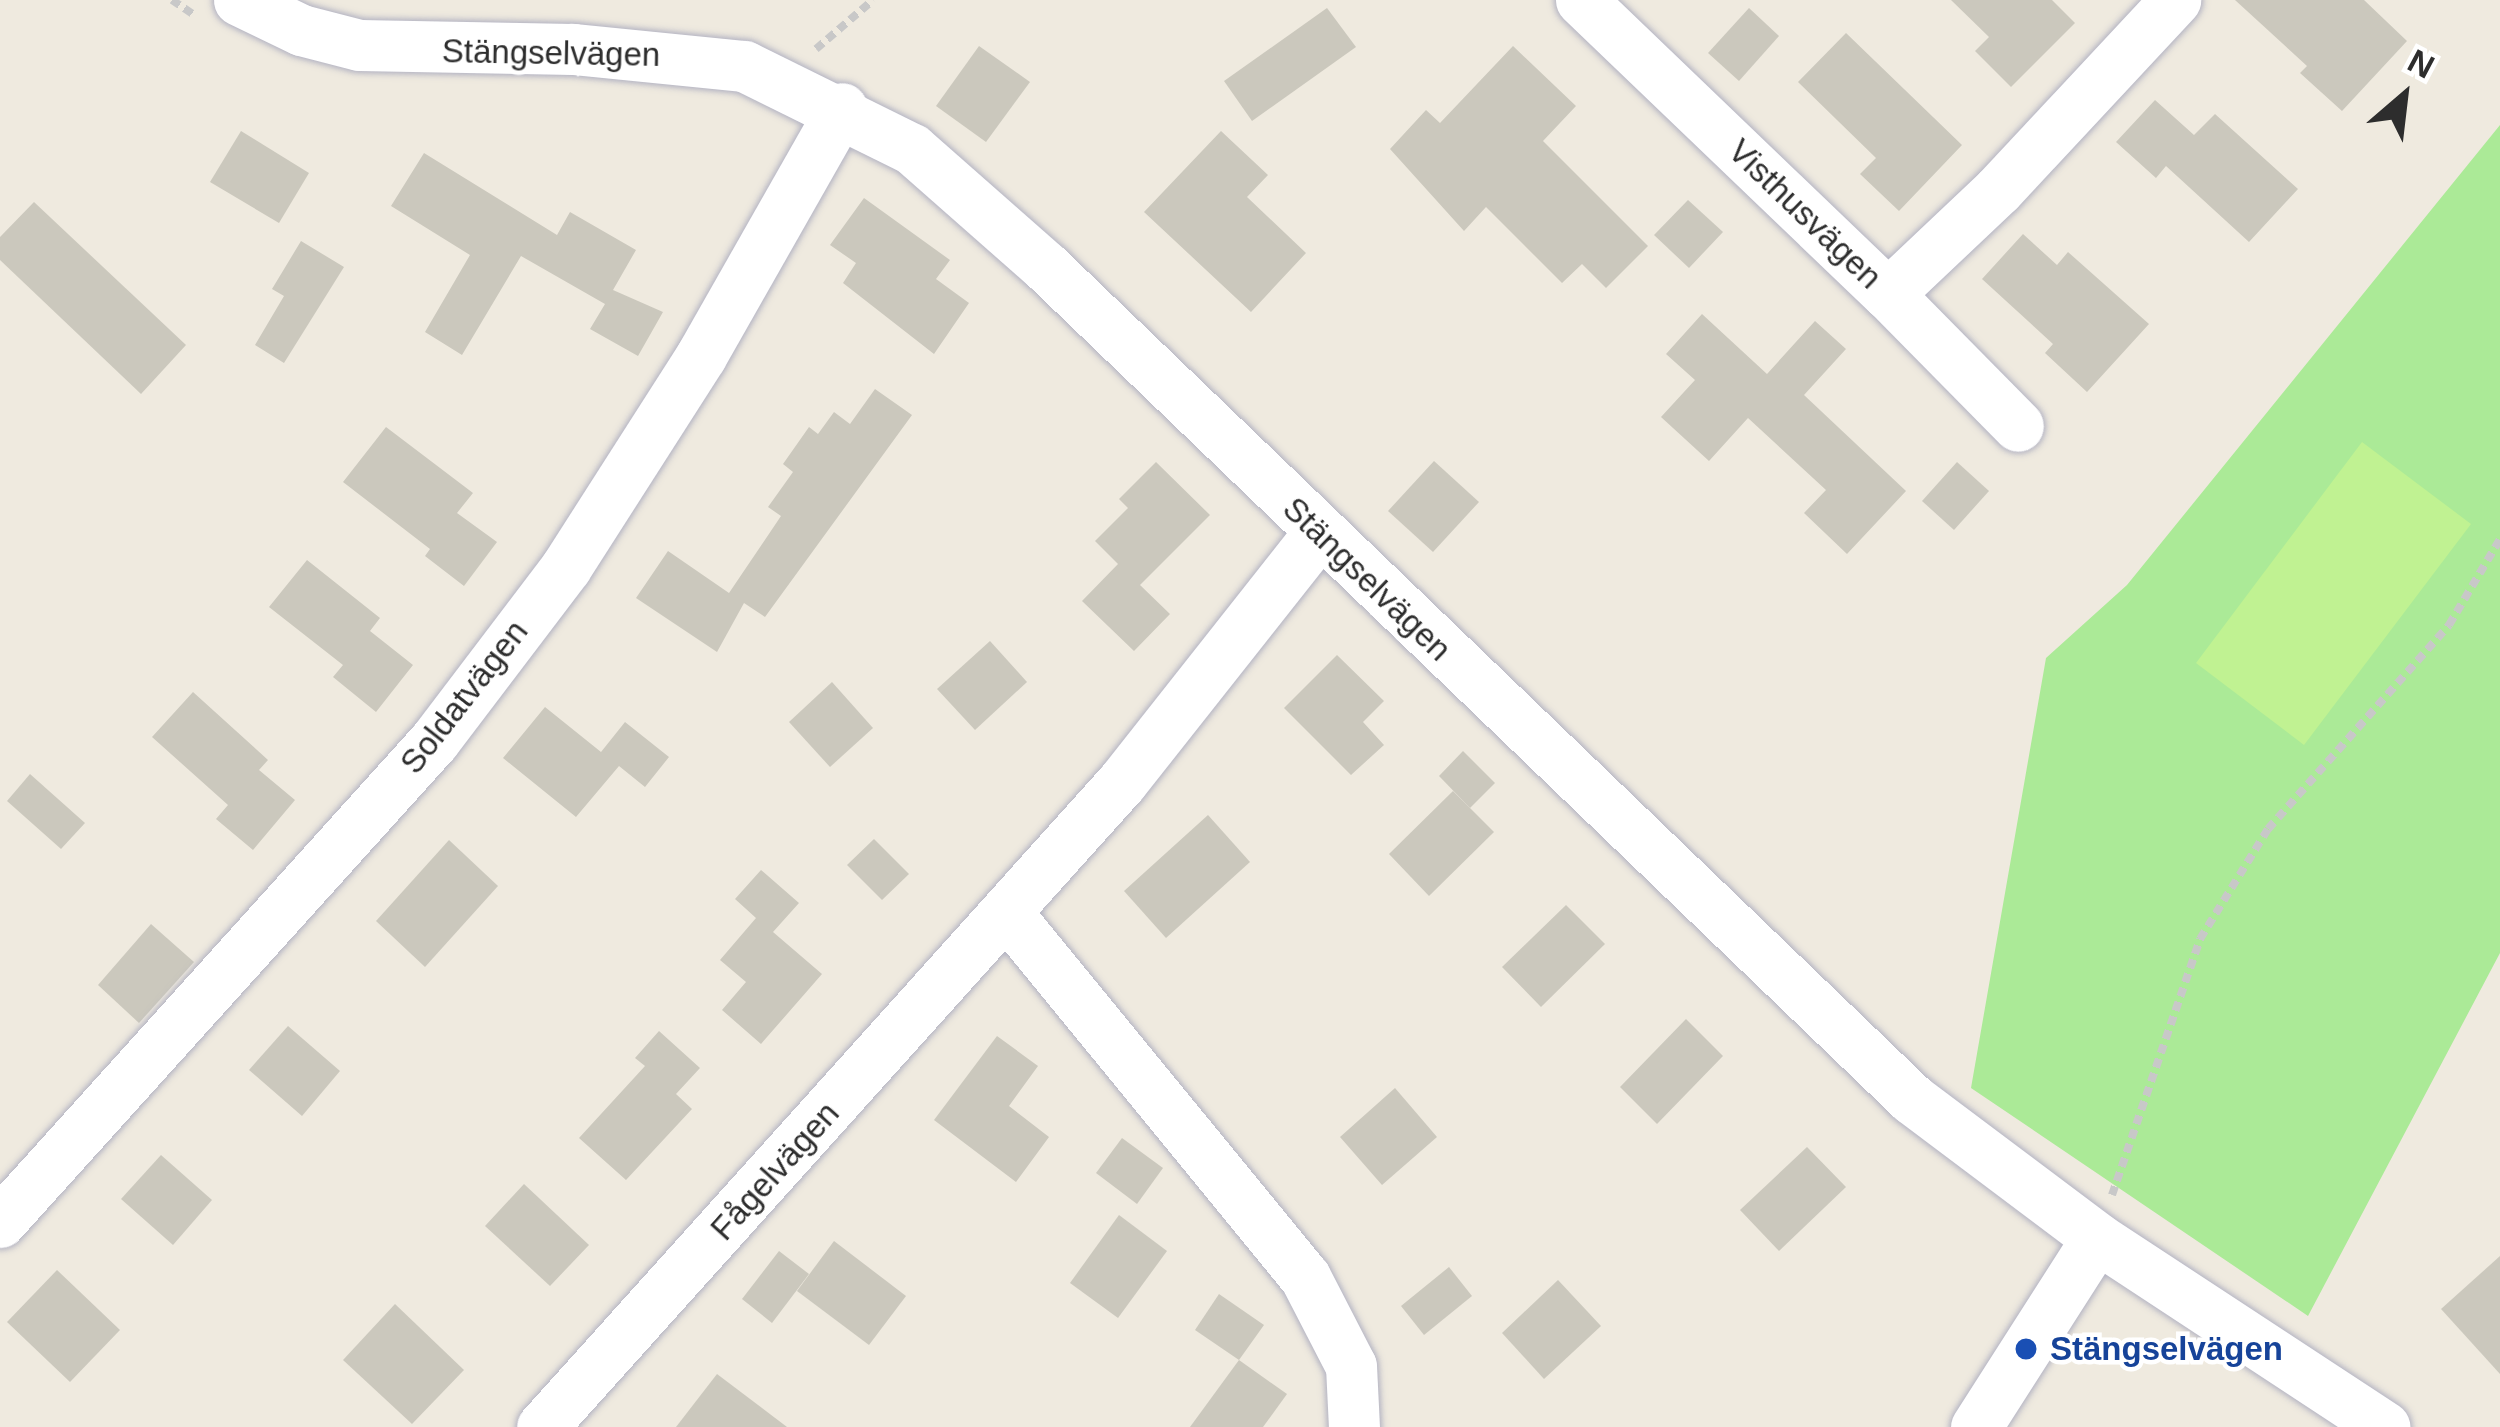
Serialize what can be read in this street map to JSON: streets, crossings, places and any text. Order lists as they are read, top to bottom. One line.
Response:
{"streets":{"street":["Stängselvägen","Visthusvägen","Soldatvägen","Fågelvägen"]},"crossings":[["Stängselvägen","Soldatvägen"],["Stängselvägen","Fågelvägen"]],"places":["Stängselvägen"],"north":"top right"}
